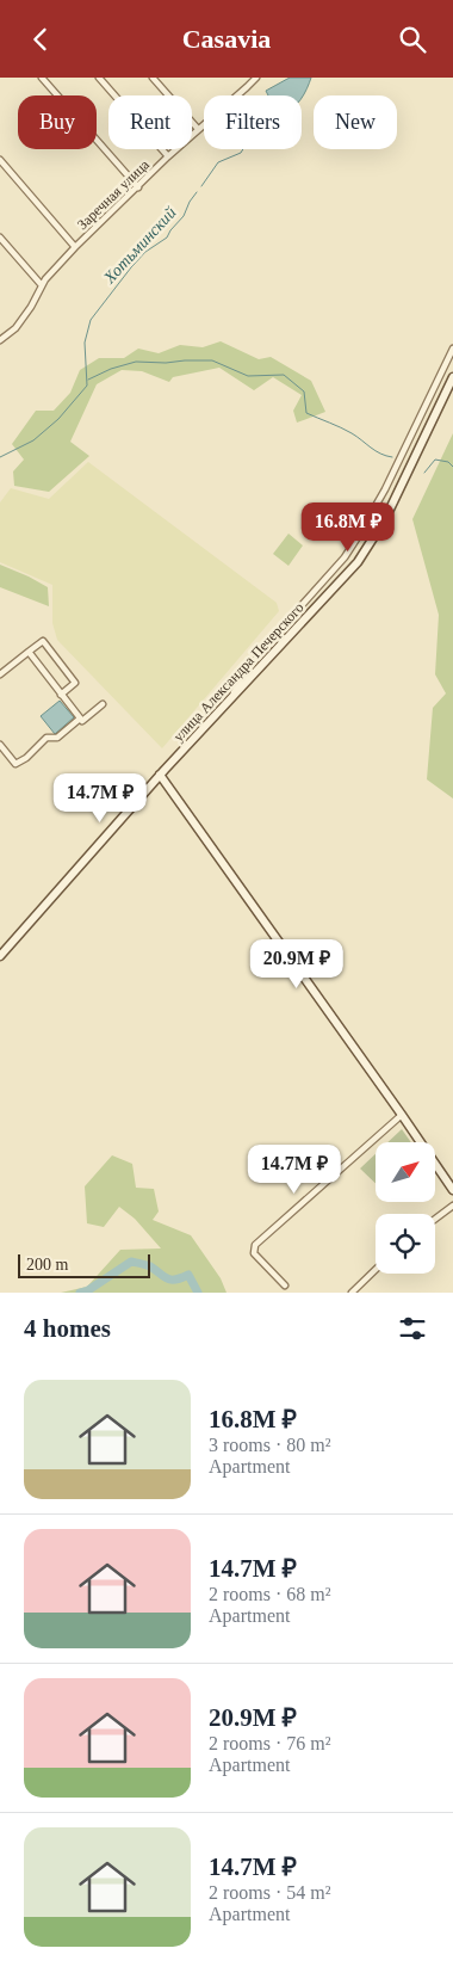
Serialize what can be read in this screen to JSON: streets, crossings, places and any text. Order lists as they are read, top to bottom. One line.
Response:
{"streets":{"main road":["улица Александра Печерского"],"street":["Заречная улица"]},"water":["Хотьминский"],"scale_bar":"200 m","north":"top right","page":{"header":"Casavia","chip":["Buy","Rent","Filters","New"],"price":["16.8M ₽","14.7M ₽","20.9M ₽","14.7M ₽"],"scale":"200 m","heading":"4 homes","list":[{"name":"16.8M ₽","note":"3 rooms · 80 m² · Apartment"},{"name":"14.7M ₽","note":"2 rooms · 68 m² · Apartment"},{"name":"20.9M ₽","note":"2 rooms · 76 m² · Apartment"},{"name":"14.7M ₽","note":"2 rooms · 54 m² · Apartment"}]}}
